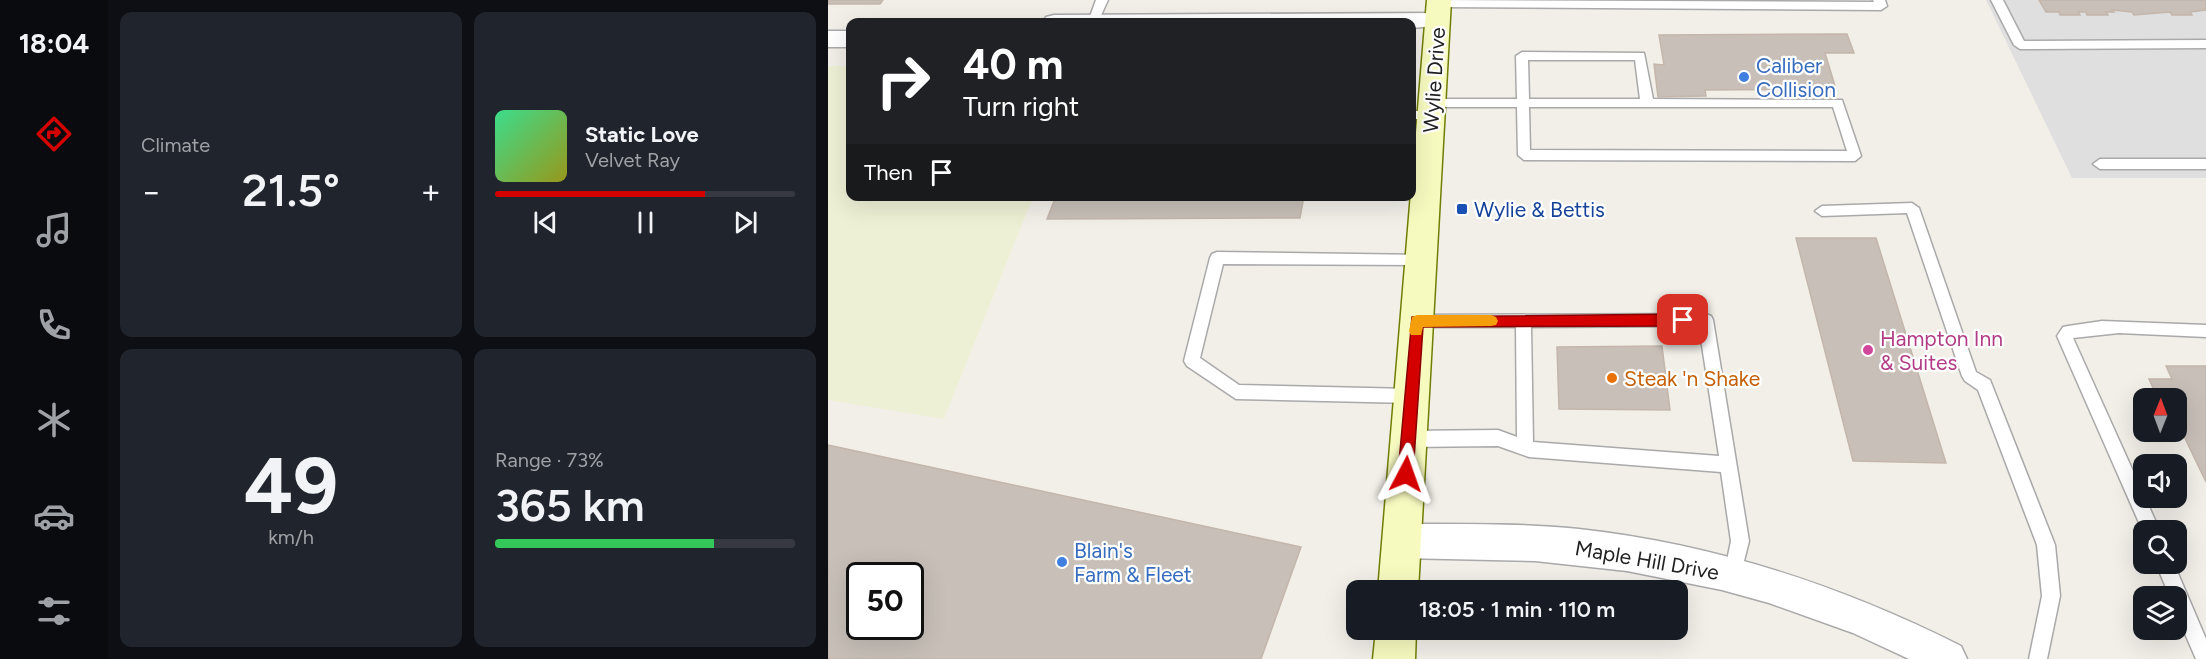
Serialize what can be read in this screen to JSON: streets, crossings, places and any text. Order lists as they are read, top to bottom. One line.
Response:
{"streets":{"main road":["Wylie Drive"],"street":["Maple Hill Drive"]},"crossings":[["Wylie Drive","Maple Hill Drive"]],"places":{"other":["Caliber Collision","Hampton Inn & Suites","Steak 'n Shake","Blain's Farm & Fleet"],"transit":["Wylie & Bettis"]},"north":"top","page":{"tabs":"18:04","tile":["Climate",["49","km/h"],["Range · 73%","365 km"]],"turn":["40 m","Turn right"],"song":["Static Love","Velvet Ray"],"then":"Then","heat":["−","21.5°","+"],"limit":"50","trip":"18:05 · 1 min · 110 m"}}
